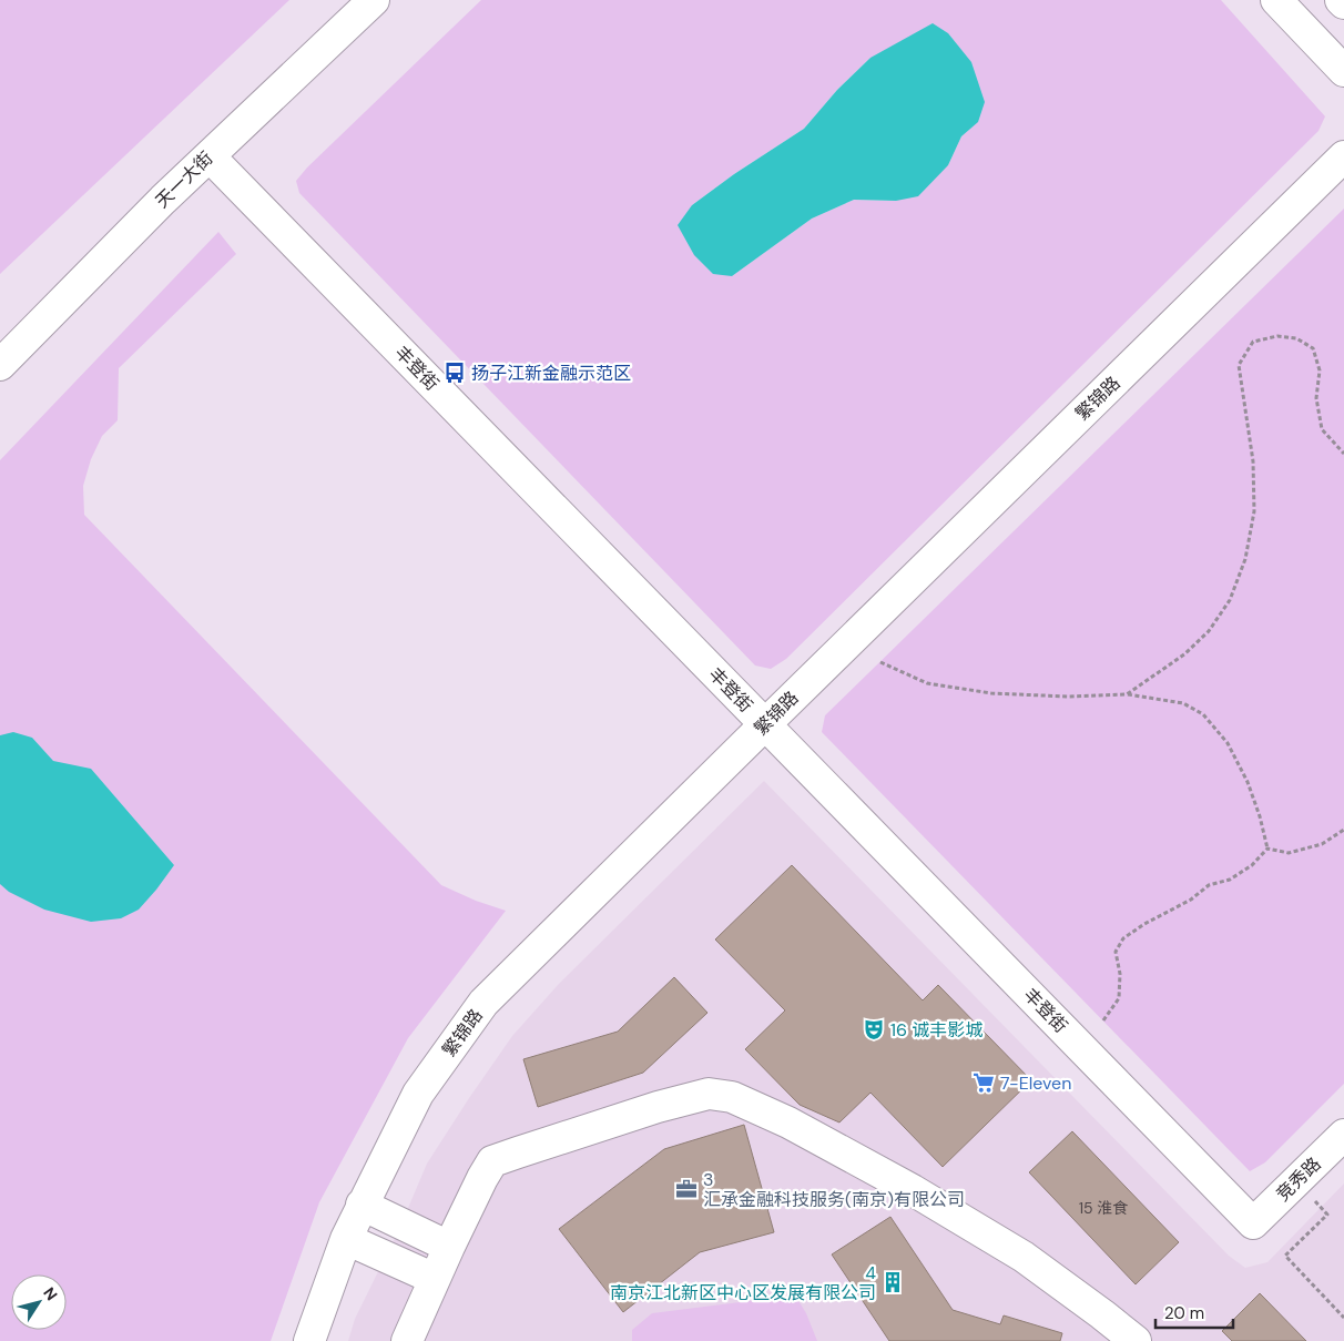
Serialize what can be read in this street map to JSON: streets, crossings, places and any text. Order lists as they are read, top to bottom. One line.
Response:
{"streets":{"street":["天一大街","丰登街","繁锦路","竞秀路"]},"crossings":[["天一大街","丰登街"],["丰登街","繁锦路"],["丰登街","竞秀路"]],"places":{"bus stop":["扬子江新金融示范区"],"theatre":["16 诚丰影城"],"supermarket":["7-Eleven"],"office":["3 汇承金融科技服务(南京)有限公司"],"building":["4 南京江北新区中心区发展有限公司"]},"house_numbers":["15 淮食"],"scale_bar":"20 m","north":"top right"}
